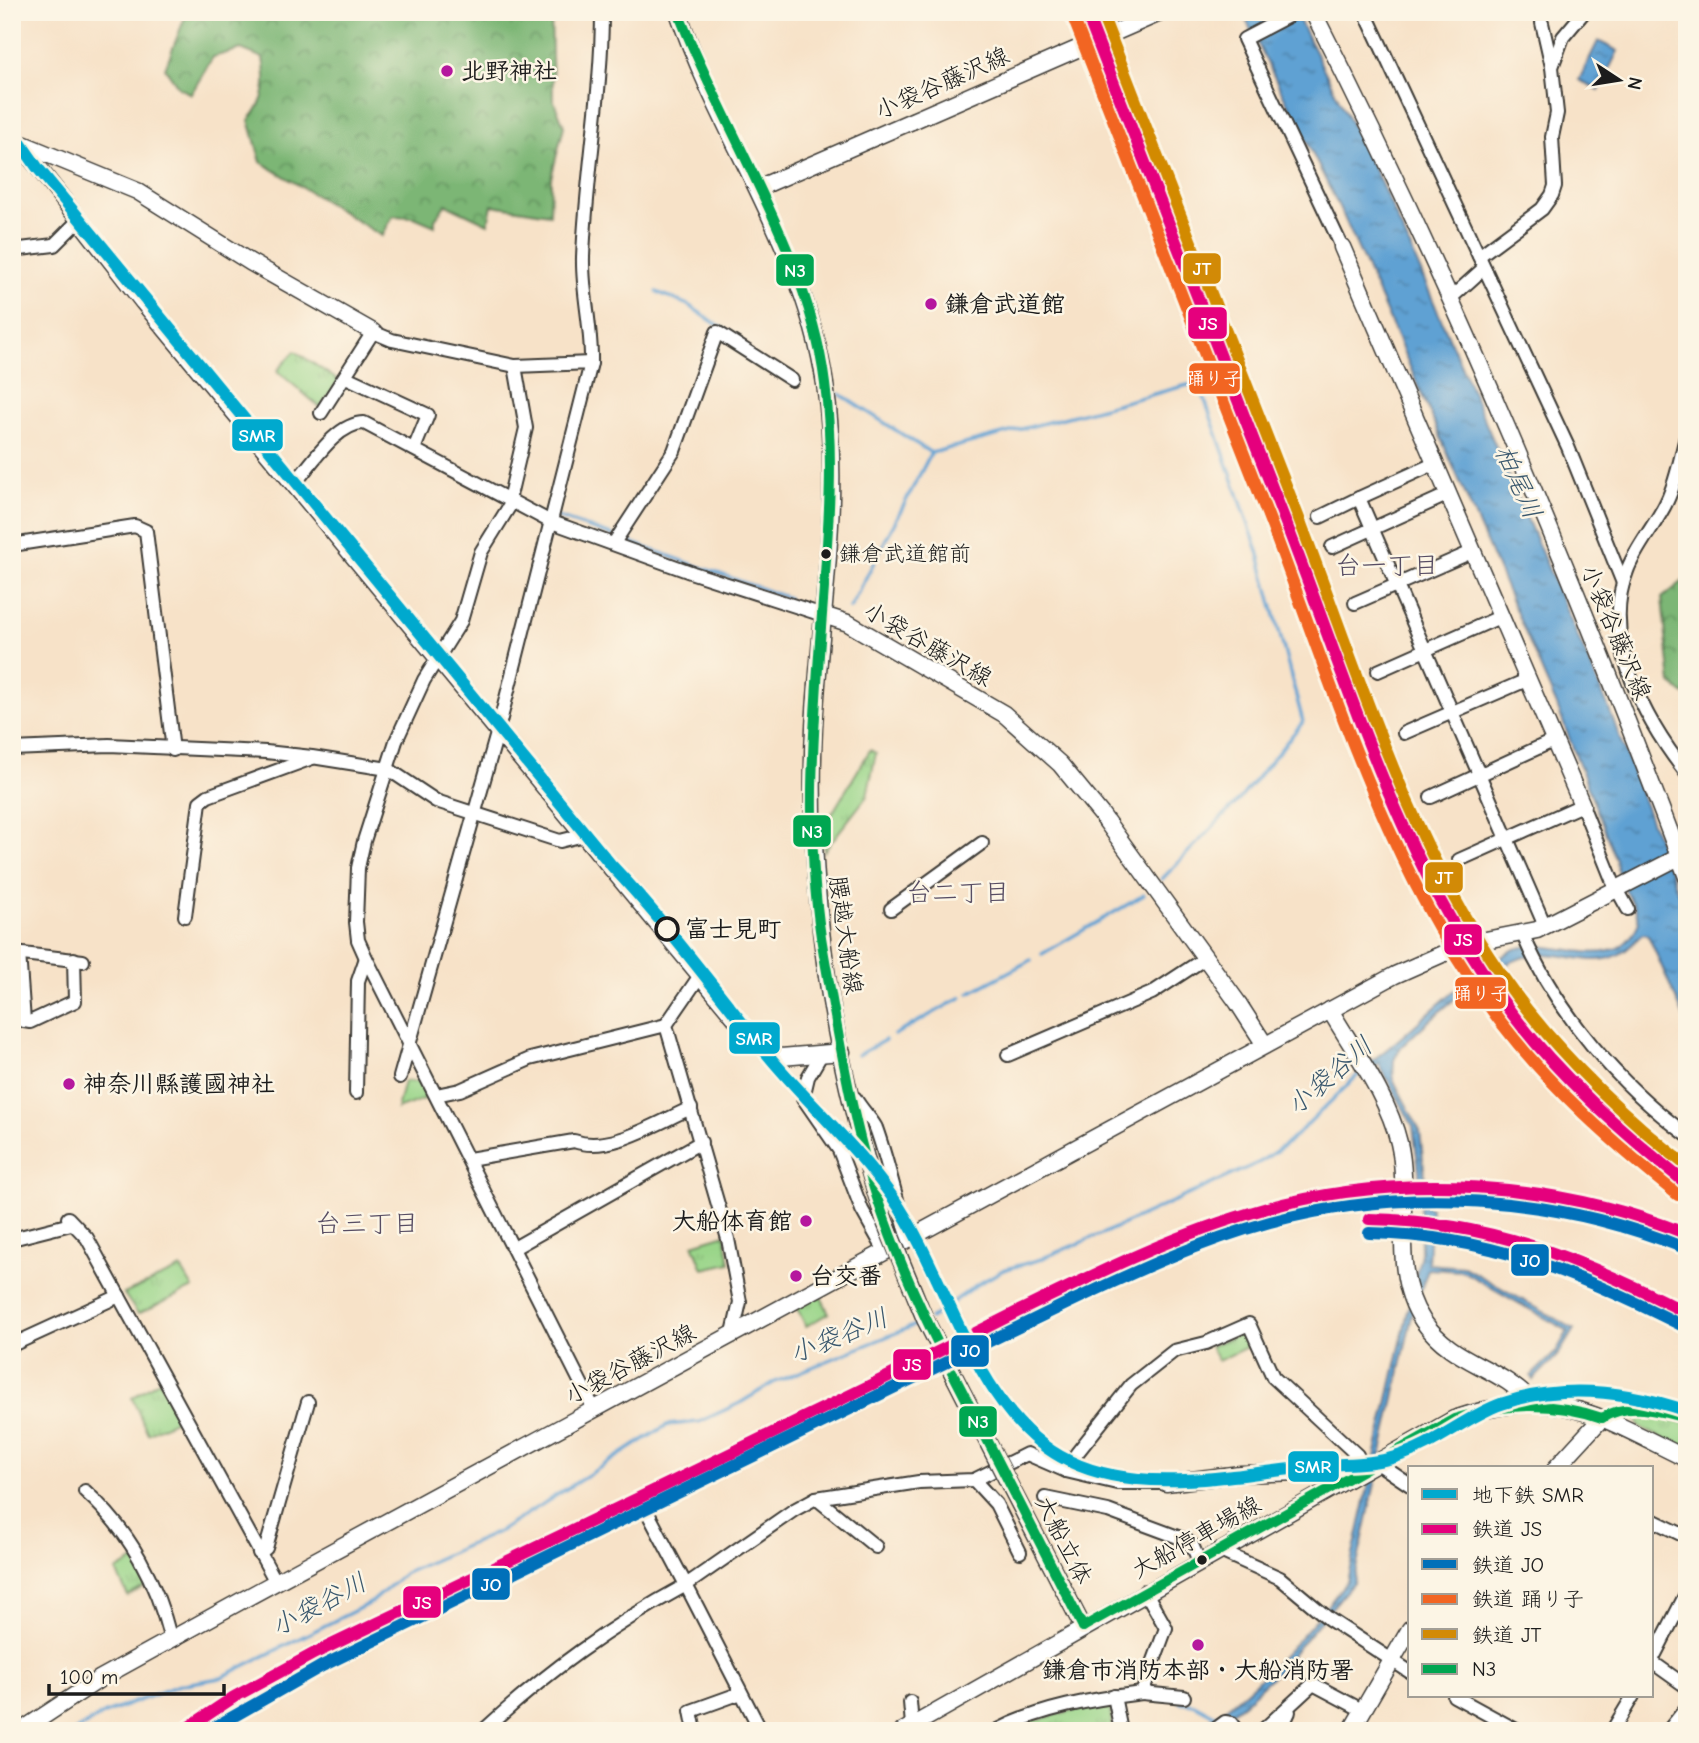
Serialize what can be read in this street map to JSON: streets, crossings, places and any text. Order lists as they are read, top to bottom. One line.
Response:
{"streets":{"main road":["小袋谷藤沢線","腰越大船線","大船停車場線","大船立体"]},"crossings":[["小袋谷藤沢線","腰越大船線"],["大船停車場線","大船立体"]],"districts":["台一丁目","台二丁目","台三丁目"],"water":["柏尾川","小袋谷川"],"places":["北野神社","鎌倉武道館","鎌倉武道館前","富士見町","神奈川縣護國神社","大船体育館","台交番","鎌倉市消防本部・大船消防署"],"lines":["rail line JS","rail line JT","transit line N3","rail line 踊り子","metro line SMR","rail line JO"],"legend":["地下鉄 SMR","鉄道 JS","鉄道 JO","鉄道 踊り子","鉄道 JT","N3"],"scale_bar":"100 m","north":"right"}
